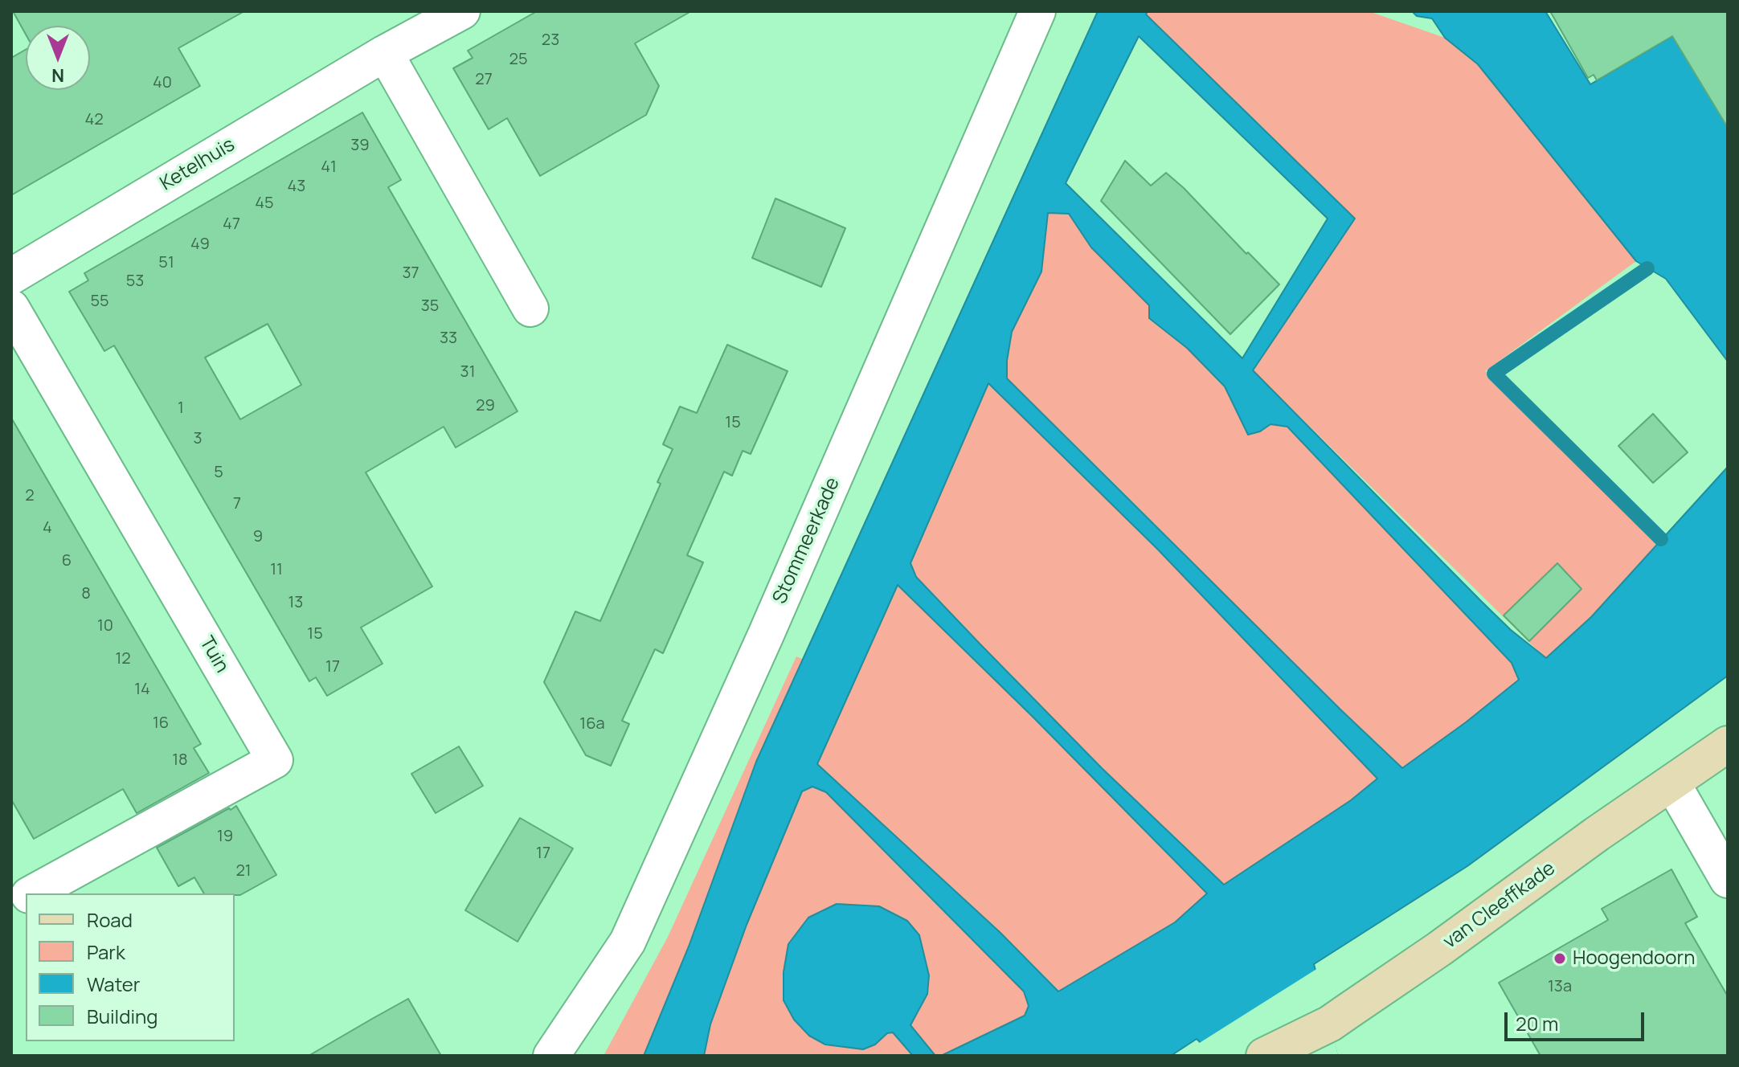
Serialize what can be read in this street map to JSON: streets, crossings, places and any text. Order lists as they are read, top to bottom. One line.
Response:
{"streets":{"main road":["van Cleeffkade"],"street":["Ketelhuis","Stommeerkade","Tuin"]},"places":["Hoogendoorn"],"house_numbers":["23","25","27","40","42","39","41","43","45","47","49","51","37","53","55","35","33","31","29","1","15","3","5","2","7","4","9","6","11","8","13","10","15","12","17","14","16","16a","18","19","17","21","13a"],"legend":["Road","Park","Water","Building"],"scale_bar":"20 m","north":"bottom"}
